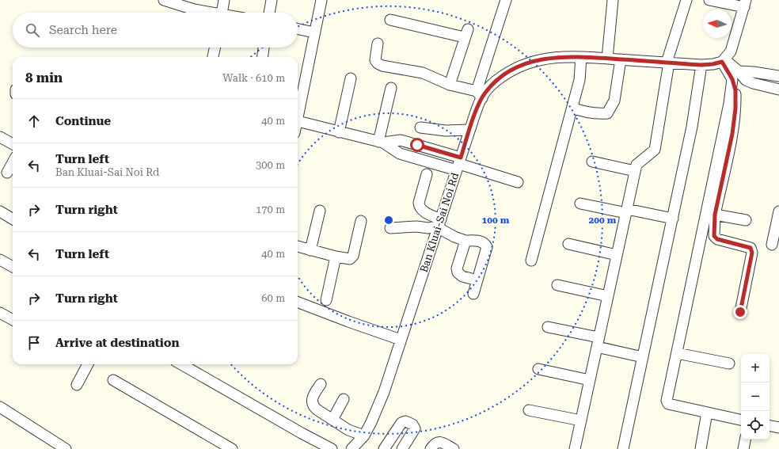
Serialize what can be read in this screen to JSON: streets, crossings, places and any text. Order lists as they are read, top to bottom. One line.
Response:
{"streets":{"street":["Ban Kluai-Sai Noi Rd"]},"north":"left","page":{"search":"Search here","heading":["8 min","Walk · 610 m"],"list":[["Continue","40 m"],["Turn left","Ban Kluai-Sai Noi Rd","300 m"],["Turn right","170 m"],["Turn left","40 m"],["Turn right","60 m"],"Arrive at destination"],"map_buttons":["+","−"]},"rings":["100 m","200 m"]}
